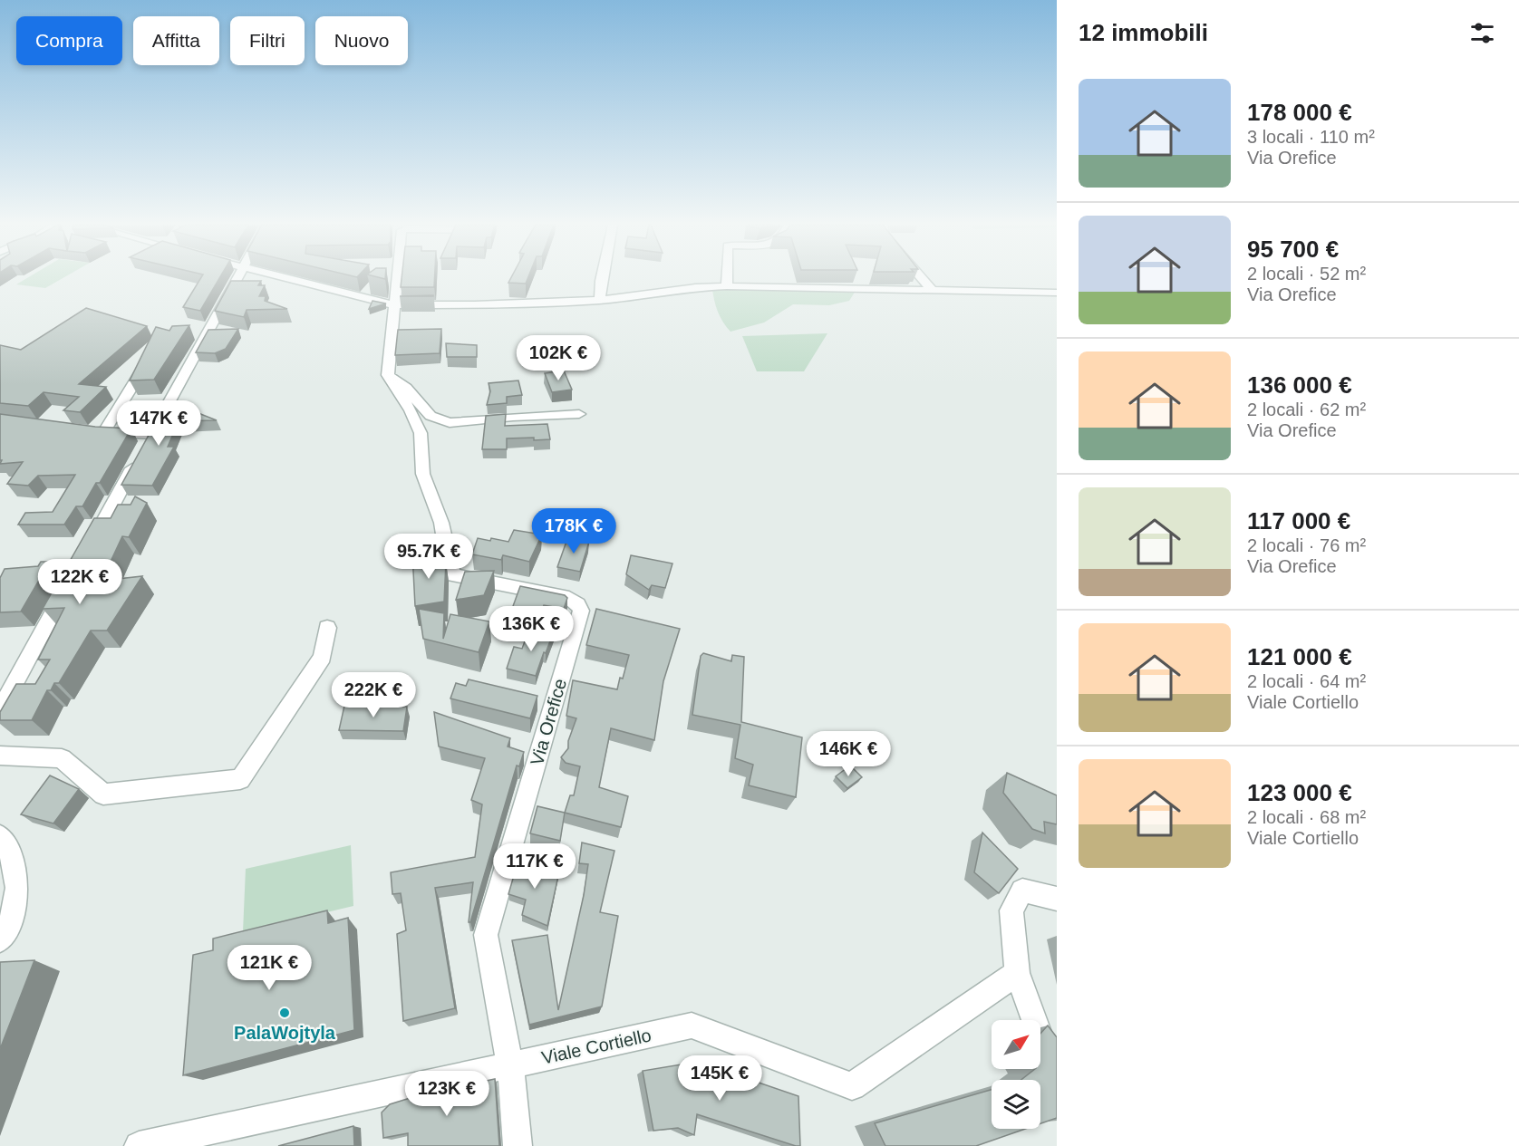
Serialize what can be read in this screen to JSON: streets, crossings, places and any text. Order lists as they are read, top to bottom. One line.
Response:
{"streets":{"street":["Via Orefice","Viale Cortiello"]},"crossings":[["Via Orefice","Viale Cortiello"]],"places":["PalaWojtyla"],"north":"top right","page":{"heading":"12 immobili","chip":["Compra","Affitta","Filtri","Nuovo"],"list":[{"name":"178 000 €","note":"3 locali · 110 m² · Via Orefice"},{"name":"95 700 €","note":"2 locali · 52 m² · Via Orefice"},{"name":"136 000 €","note":"2 locali · 62 m² · Via Orefice"},{"name":"117 000 €","note":"2 locali · 76 m² · Via Orefice"},{"name":"121 000 €","note":"2 locali · 64 m² · Viale Cortiello"},{"name":"123 000 €","note":"2 locali · 68 m² · Viale Cortiello"}],"price":["102K €","147K €","178K €","95.7K €","122K €","136K €","222K €","146K €","117K €","121K €","145K €","123K €"]}}
